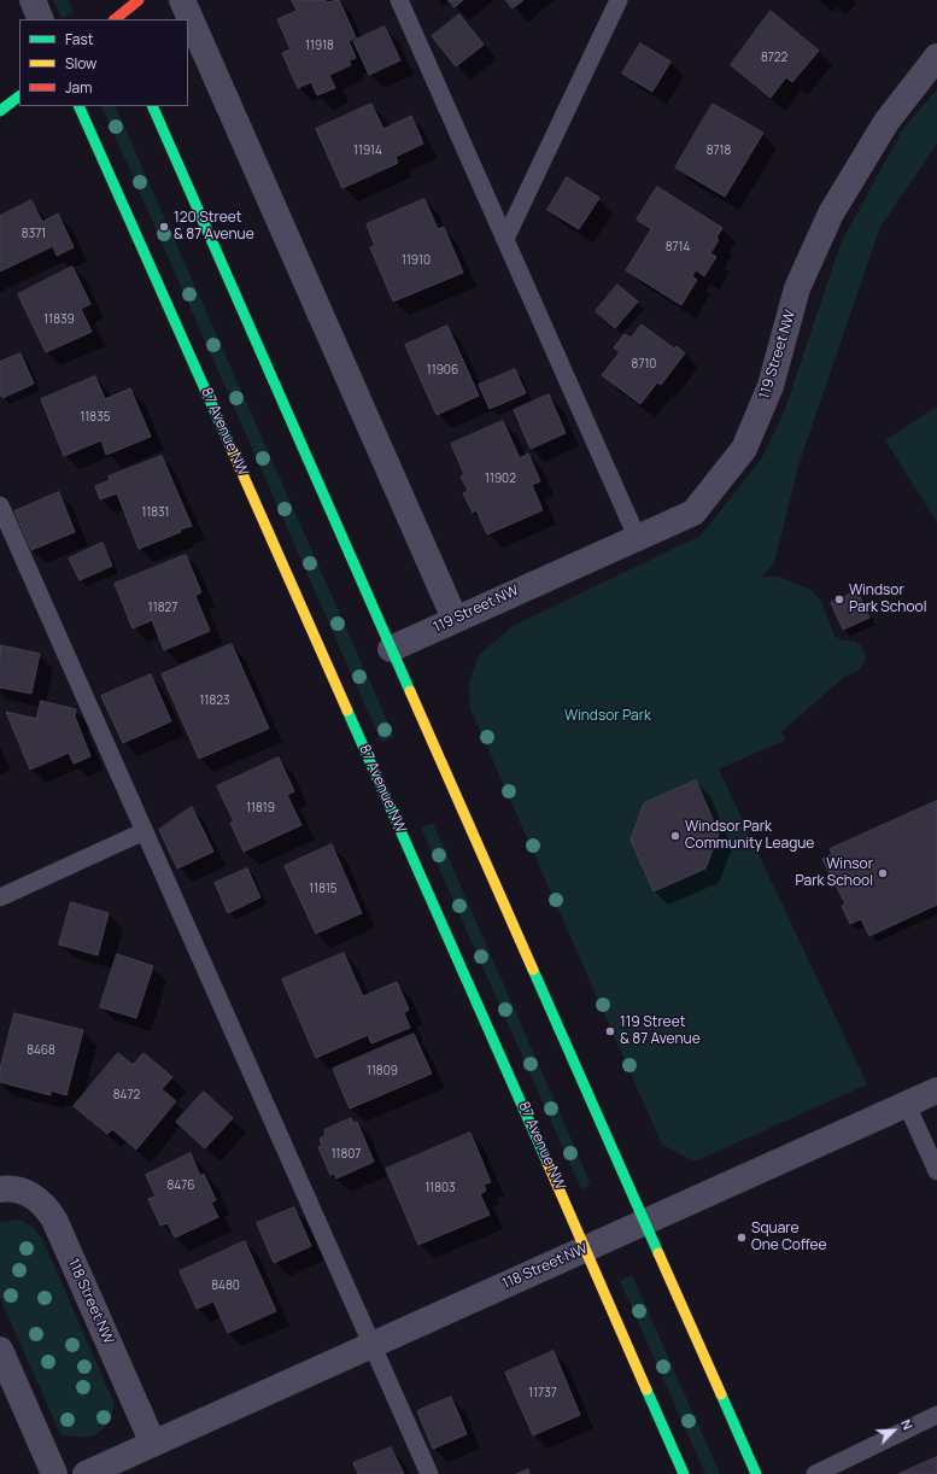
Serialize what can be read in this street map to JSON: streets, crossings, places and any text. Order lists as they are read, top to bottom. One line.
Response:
{"streets":{"street":["119 Street NW","87 Avenue NW","118 Street NW"]},"crossings":[["87 Avenue NW","118 Street NW"]],"parks":["Windsor Park"],"places":["120 Street & 87 Avenue","Windsor Park School","Windsor Park Community League","Winsor Park School","119 Street & 87 Avenue","Square One Coffee"],"house_numbers":["11918","8722","11914","8718","8371","8714","11910","11839","8710","11906","11835","11902","11831","11827","11823","11819","11815","8468","11809","8472","11807","8476","11803","8480","11737"],"legend":["Fast","Slow","Jam"],"north":"top right"}
